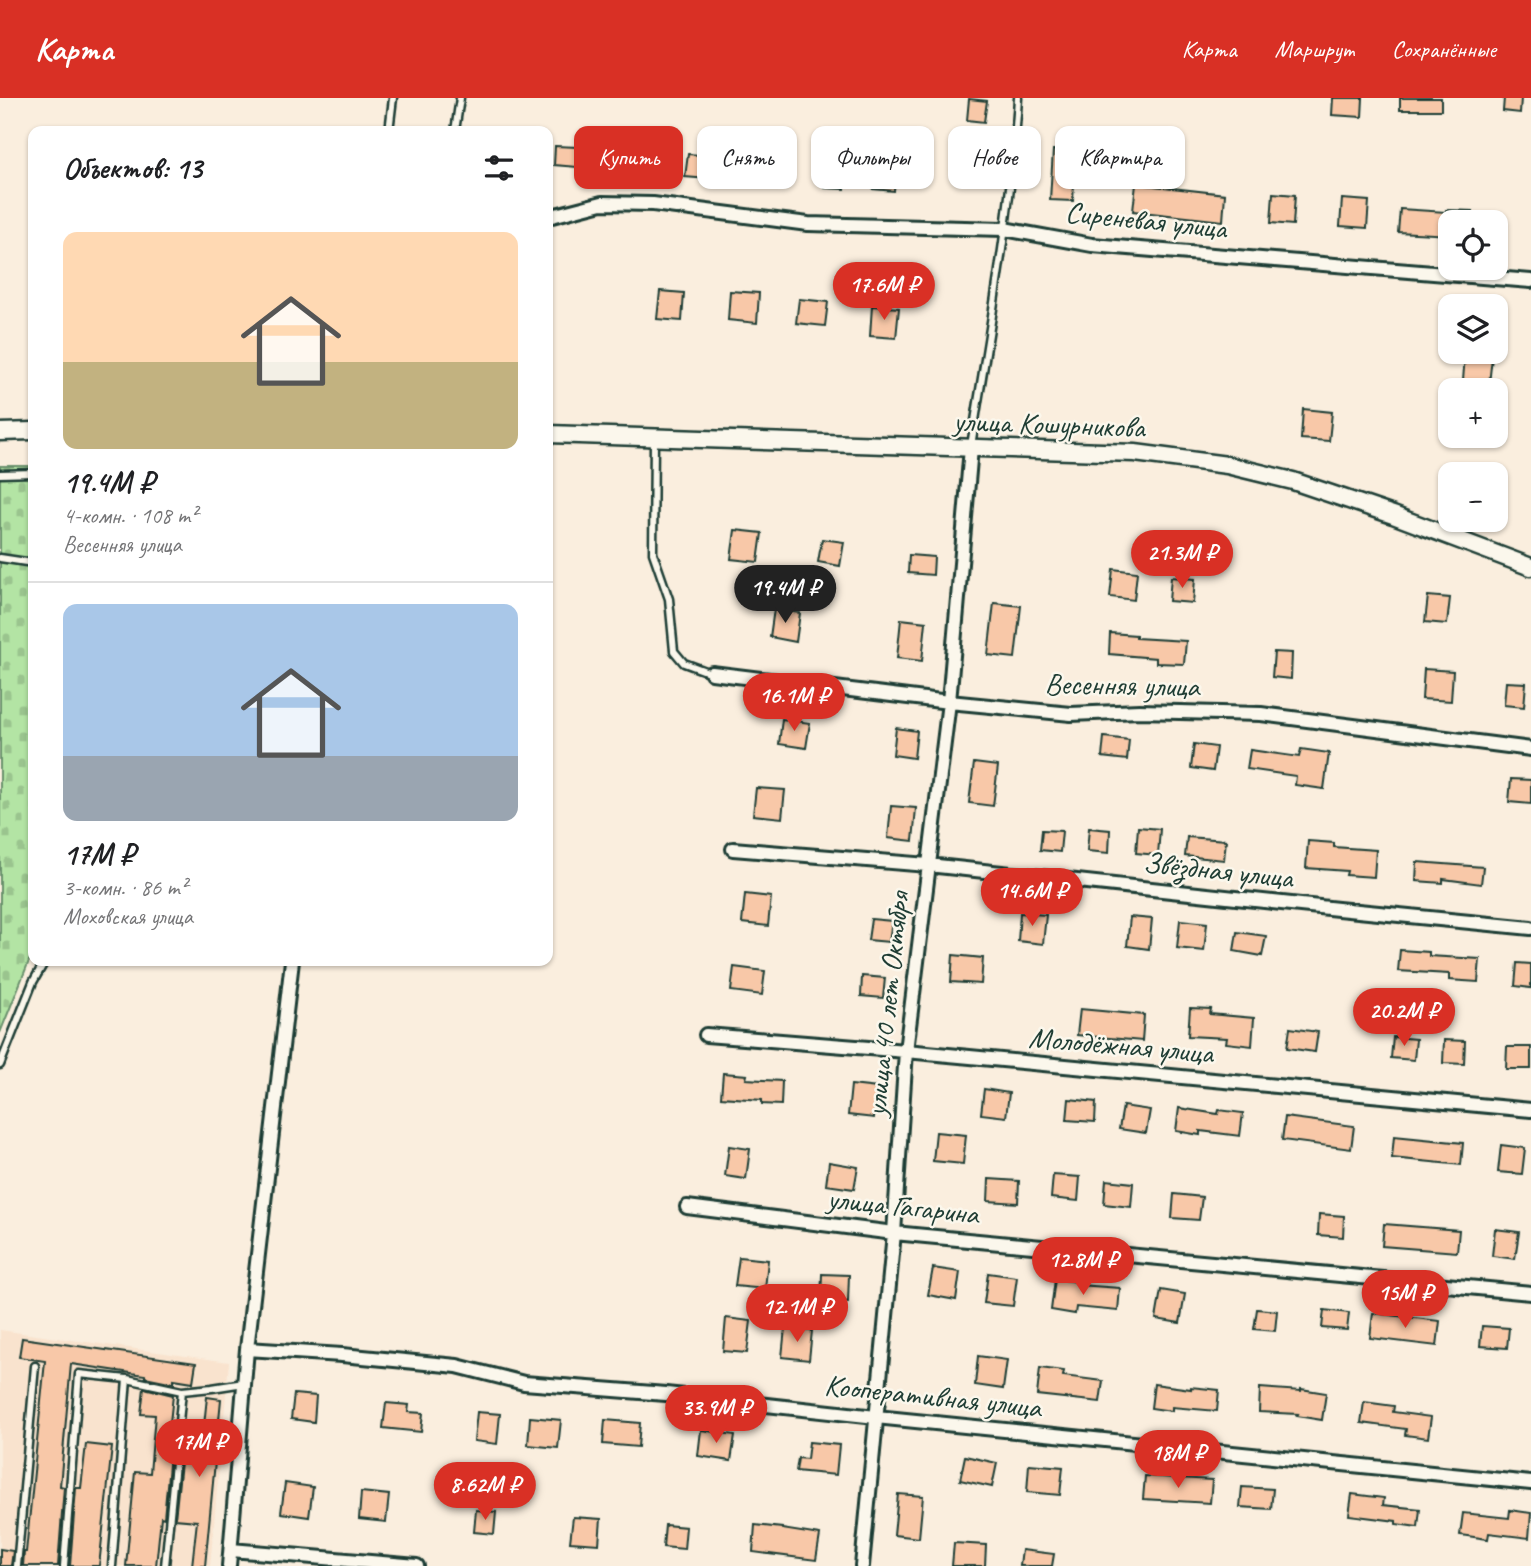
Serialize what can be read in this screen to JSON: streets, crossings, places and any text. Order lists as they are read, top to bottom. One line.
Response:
{"streets":{"main road":["улица Кошурникова"],"street":["Сиреневая улица","Весенняя улица","Звёздная улица","улица 40 лет Октября","Молодёжная улица","улица Гагарина","Кооперативная улица"]},"crossings":[["улица Кошурникова","улица 40 лет Октября"],["Весенняя улица","улица 40 лет Октября"],["Звёздная улица","улица 40 лет Октября"],["улица 40 лет Октября","Молодёжная улица"],["улица 40 лет Октября","улица Гагарина"],["улица 40 лет Октября","Кооперативная улица"]],"page":{"header":"Карта","nav":["Карта","Маршрут","Сохранённые"],"chip":["Купить","Снять","Фильтры","Новое","Квартира"],"heading":"Объектов: 13","map_buttons":["+","−"],"list":[{"name":"19.4M ₽","note":"4-комн. · 108 m² · Весенняя улица"},{"name":"17M ₽","note":"3-комн. · 86 m² · Моховская улица"}],"price":["17.6M ₽","21.3M ₽","19.4M ₽","16.1M ₽","14.6M ₽","20.2M ₽","12.8M ₽","15M ₽","12.1M ₽","33.9M ₽","17M ₽","18M ₽","8.62M ₽"]}}
